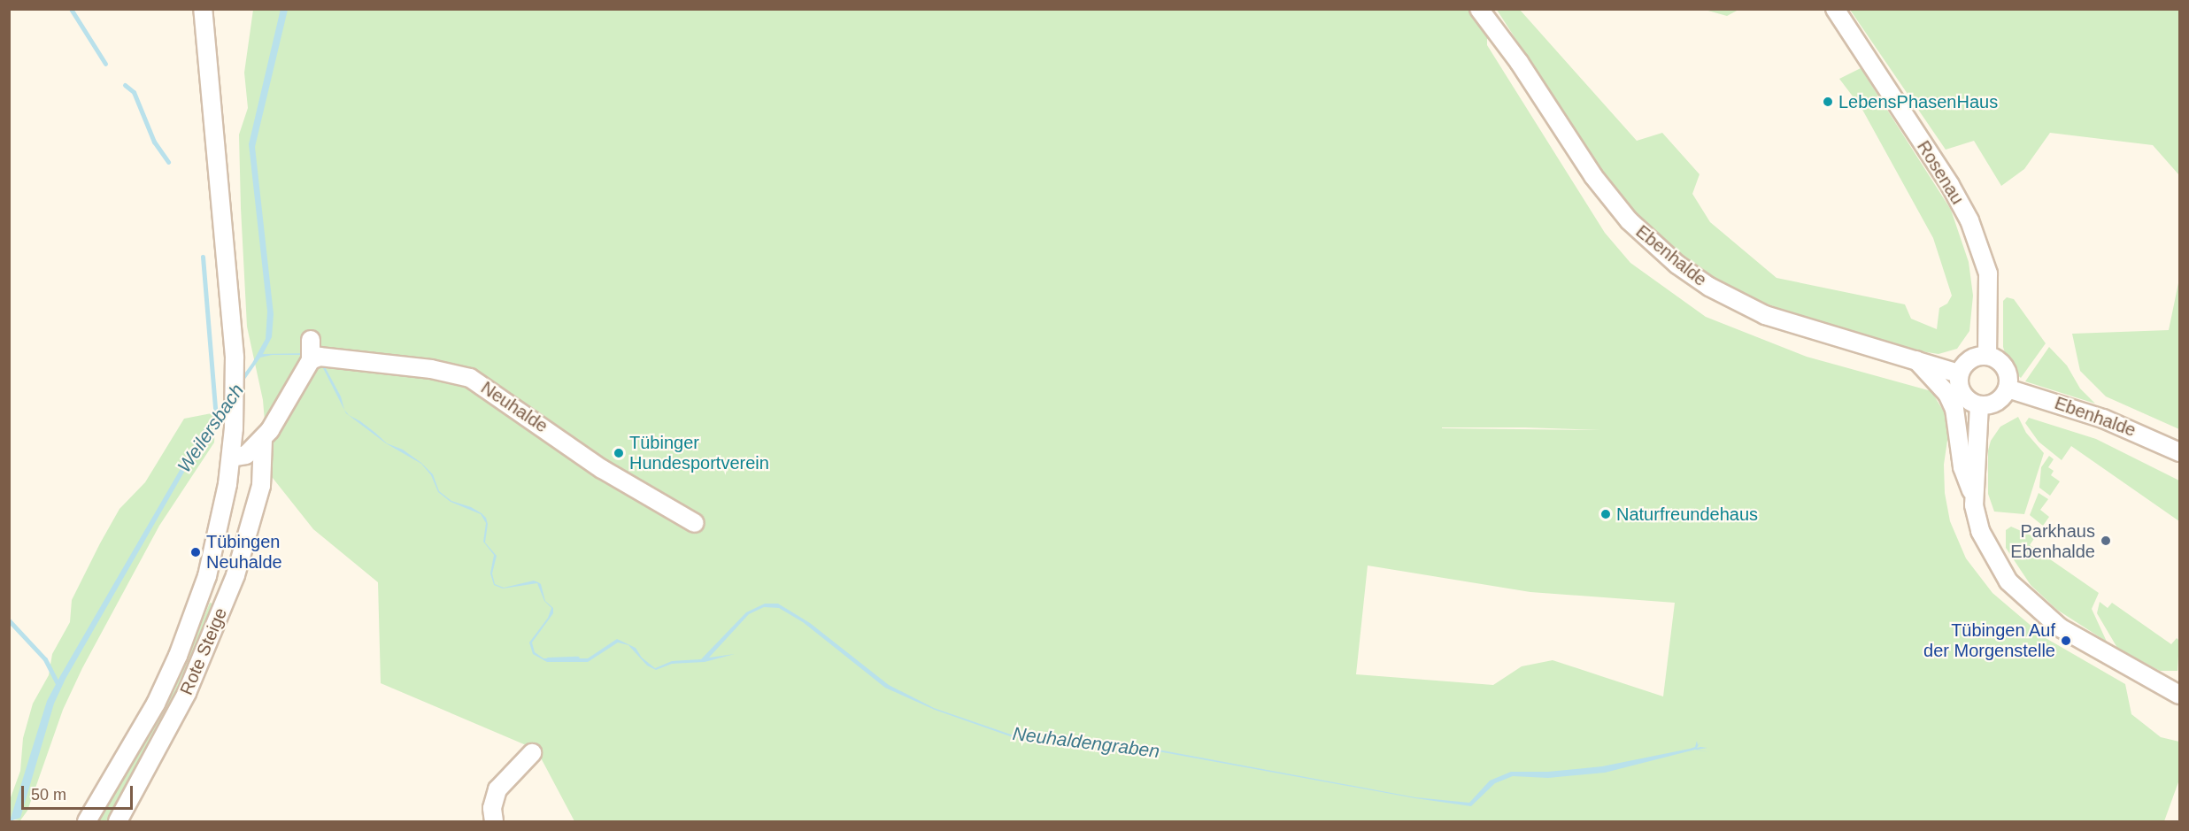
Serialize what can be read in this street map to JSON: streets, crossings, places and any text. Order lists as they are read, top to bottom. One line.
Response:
{"streets":{"street":["Rosenau","Ebenhalde","Neuhalde","Rote Steige"]},"crossings":[["Rosenau","Ebenhalde"]],"water":["Weilersbach","Neuhaldengraben"],"places":["LebensPhasenHaus","Tübinger Hundesportverein","Naturfreundehaus","Parkhaus Ebenhalde","Tübingen Neuhalde","Tübingen Auf der Morgenstelle"],"scale_bar":"50 m"}
